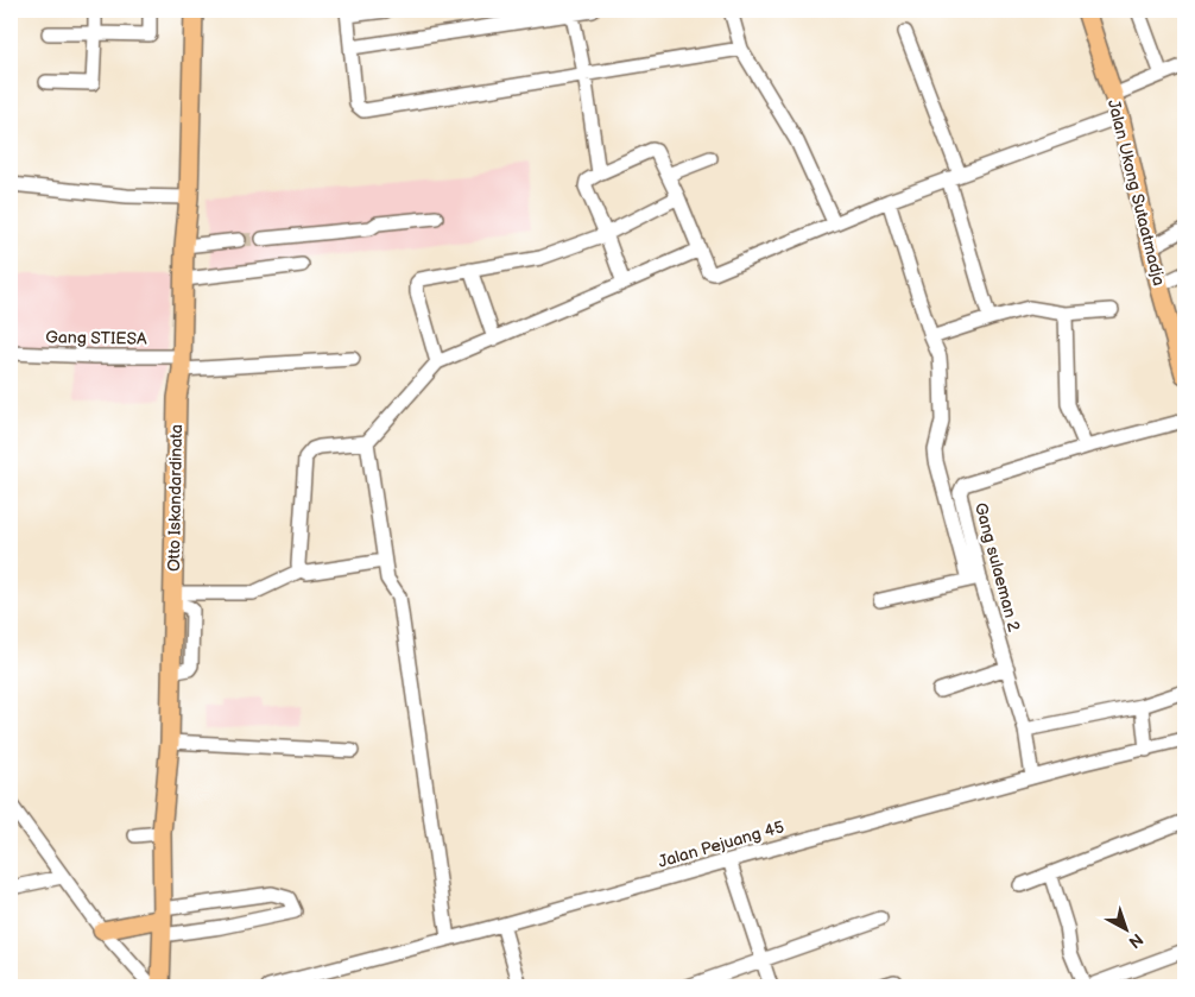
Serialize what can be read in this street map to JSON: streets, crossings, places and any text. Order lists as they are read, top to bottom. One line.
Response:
{"streets":{"main road":["Jalan Ukong Sutaatmadja","Otto Iskandardinata"],"street":["Gang STIESA","Gang sulaeman 2","Jalan Pejuang 45"]},"crossings":[["Gang STIESA","Otto Iskandardinata"],["Gang sulaeman 2","Jalan Pejuang 45"]],"north":"bottom right"}
